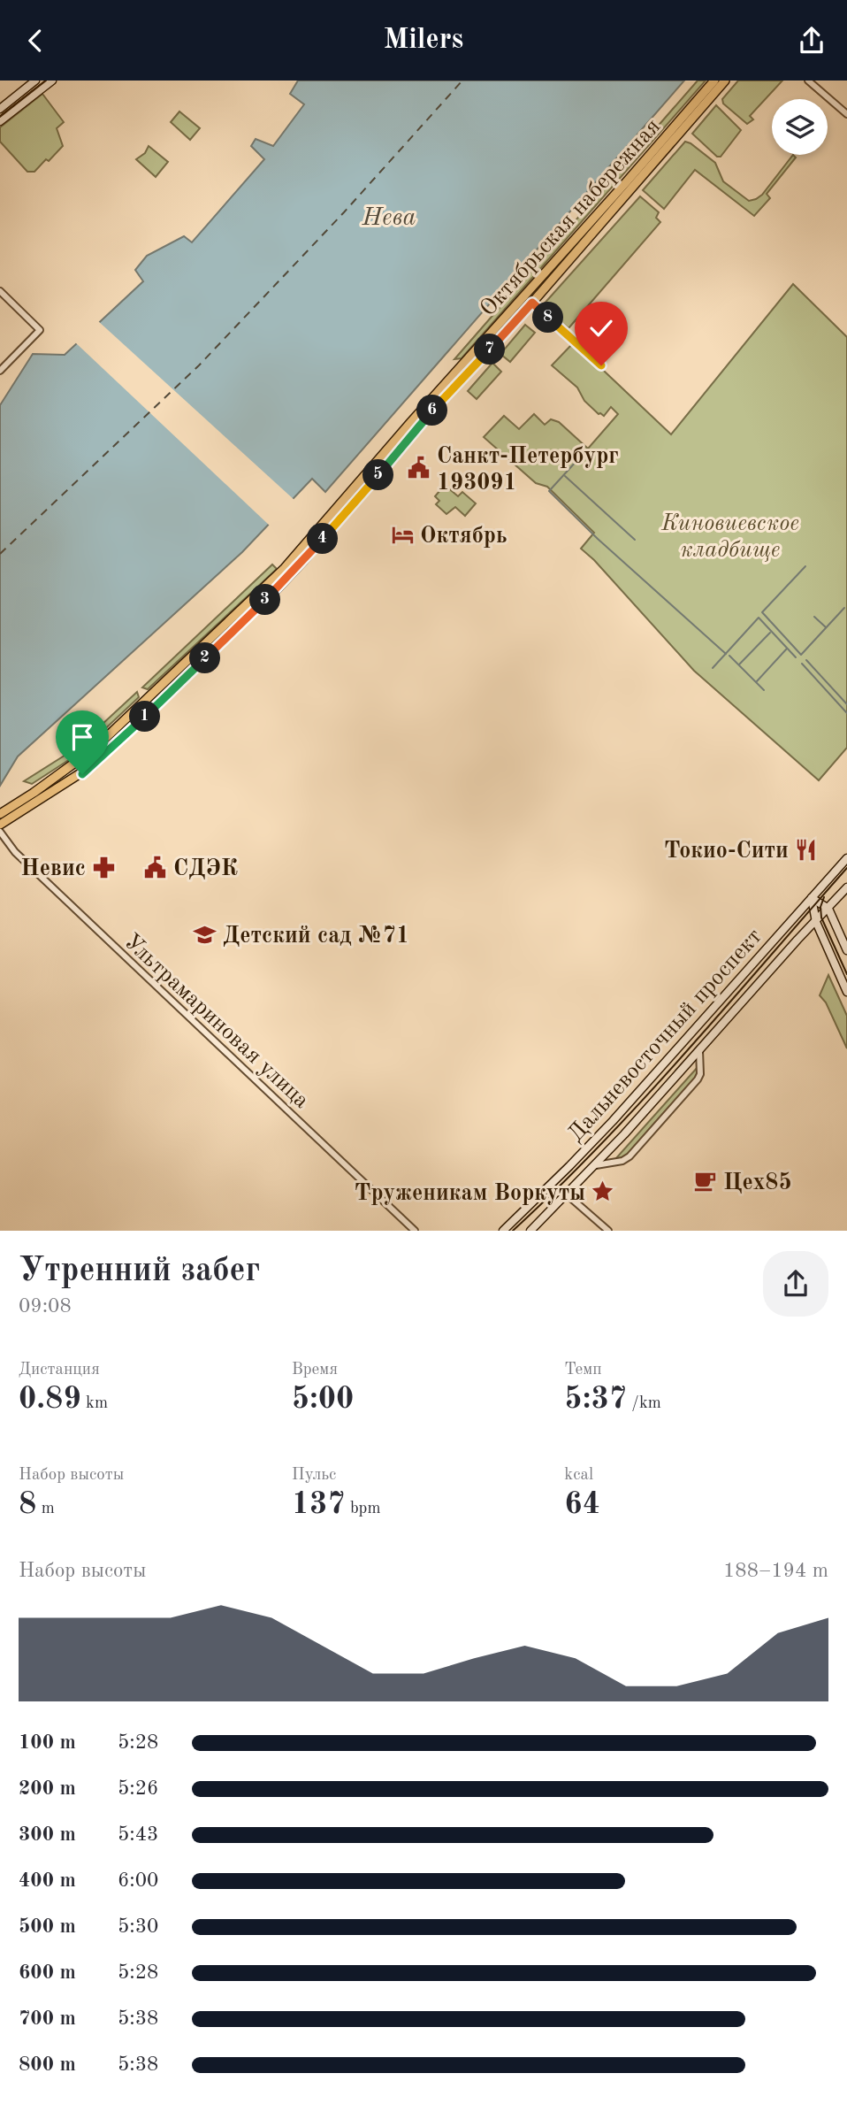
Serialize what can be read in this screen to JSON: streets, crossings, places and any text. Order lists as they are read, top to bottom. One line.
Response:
{"streets":{"main road":["Октябрьская набережная","Дальневосточный проспект"],"street":["Ультрамариновая улица"]},"water":["Нева"],"parks":["Киновиевское кладбище"],"places":{"public building":["Санкт-Петербург 193091","СДЭК"],"hotel":["Октябрь"],"restaurant":["Токио-Сити"],"pharmacy":["Невис"],"school or university":["Детский сад №71"],"cafe":["Цех85"],"place":["Труженикам Воркуты"]},"page":{"header":"Milers","pins":["8","7","6","5","4","3","2","1"],"heading":["Утренний забег","09:08"],"stats":[["Дистанция","0.89 km"],["Время","5:00"],["Темп","5:37 /km"],["Набор высоты","8 m"],["Пульс","137 bpm"],["kcal","64"]],"chart":["Набор высоты","188–194 m"],"list":[{"name":"100 m","note":"5:28"},{"name":"200 m","note":"5:26"},{"name":"300 m","note":"5:43"},{"name":"400 m","note":"6:00"},{"name":"500 m","note":"5:30"},{"name":"600 m","note":"5:28"},{"name":"700 m","note":"5:38"},{"name":"800 m","note":"5:38"}]}}
